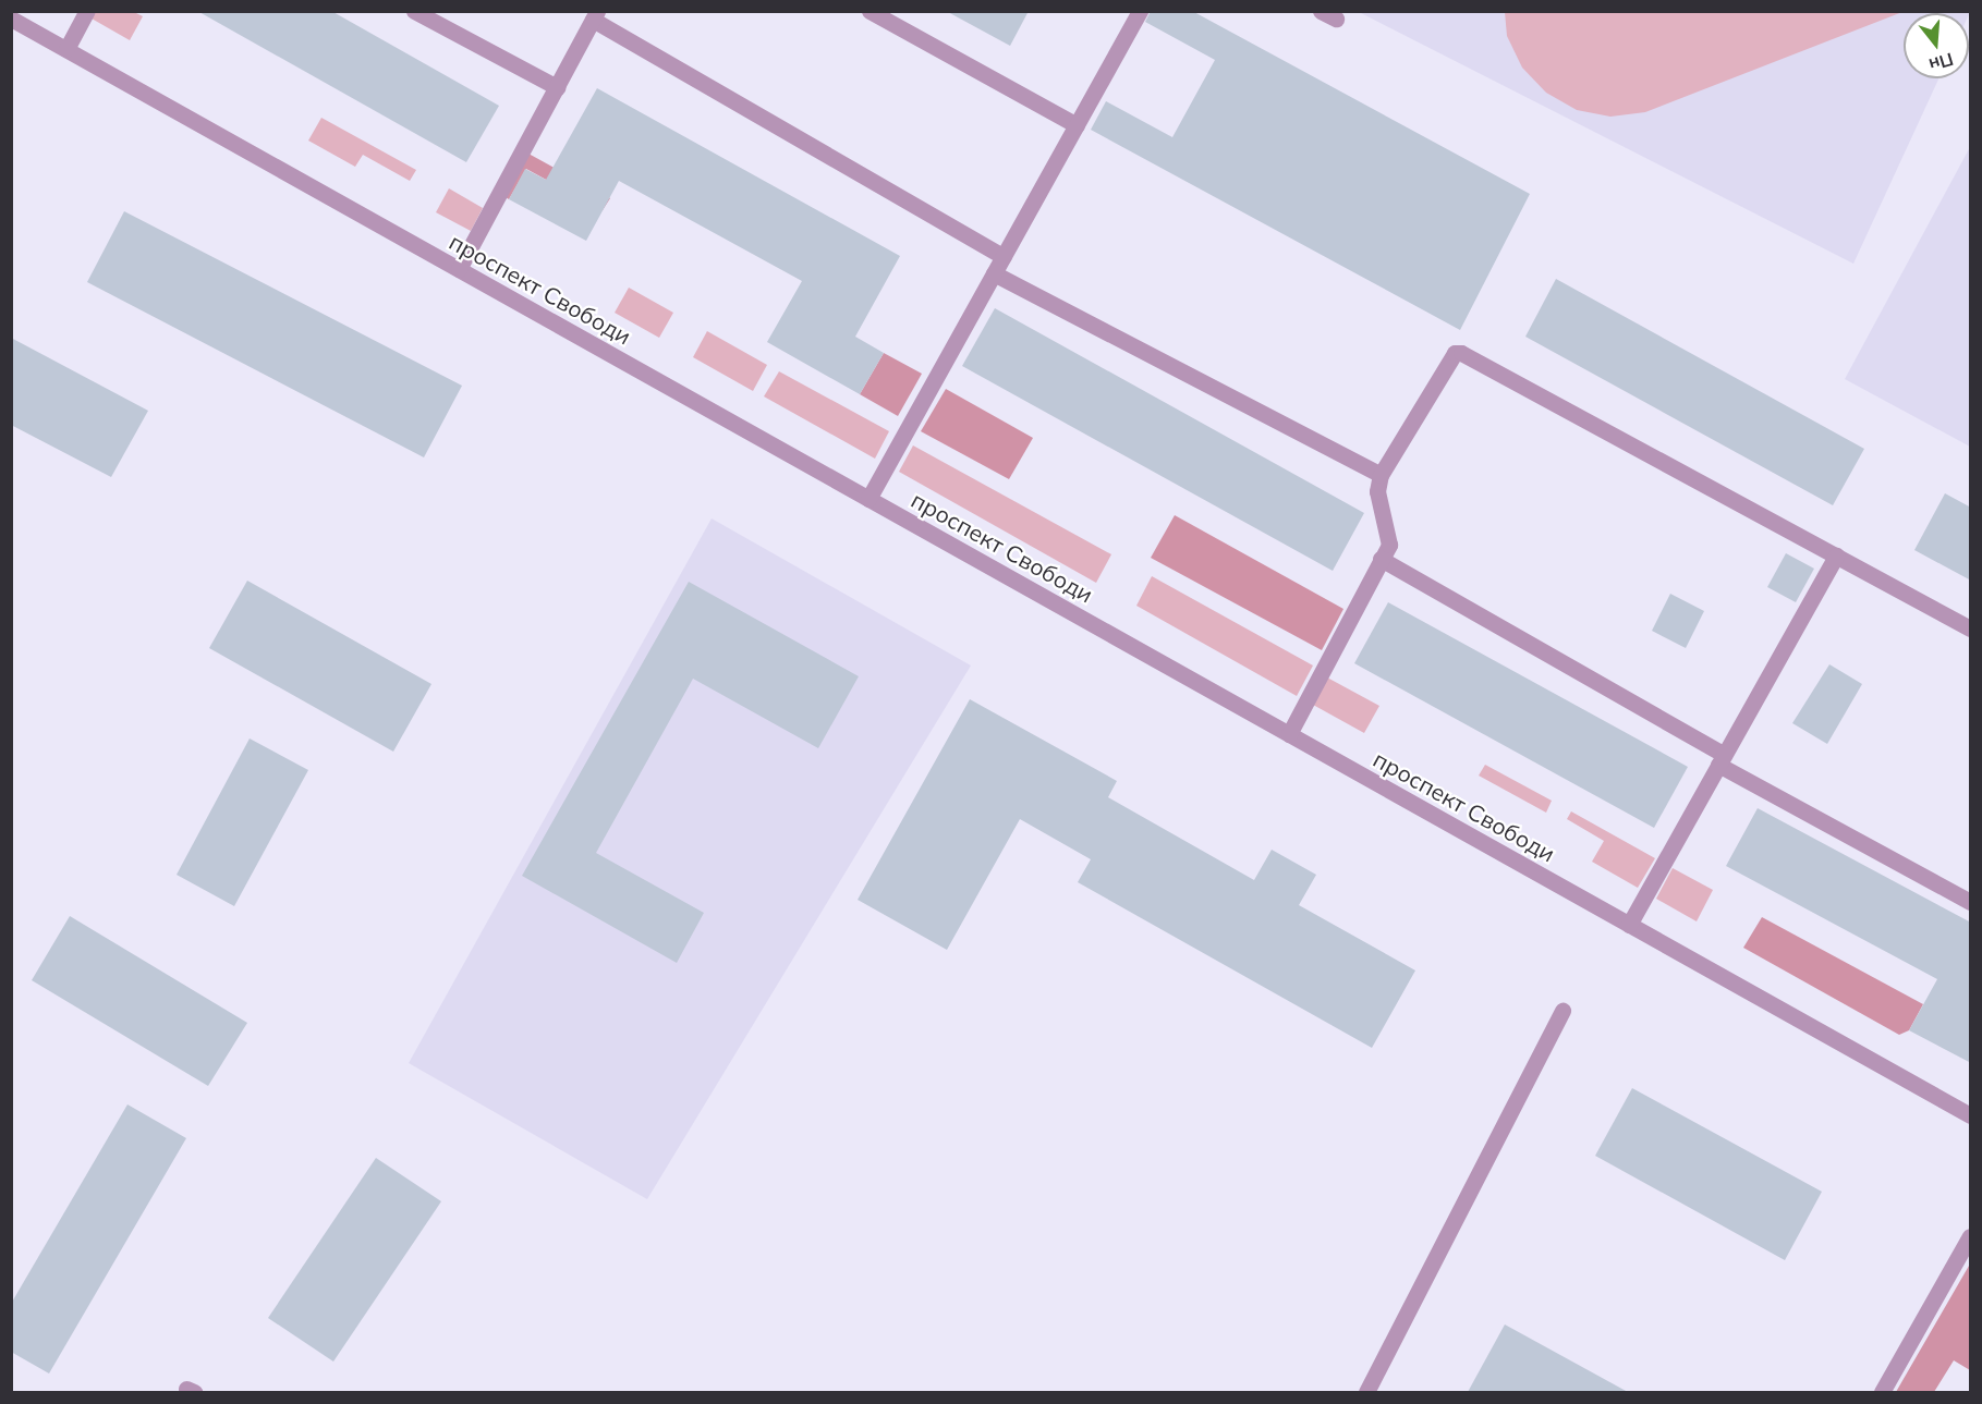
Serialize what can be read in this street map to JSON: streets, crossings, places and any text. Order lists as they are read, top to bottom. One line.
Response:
{"streets":{"street":["проспект Свободи"]},"north":"bottom"}
